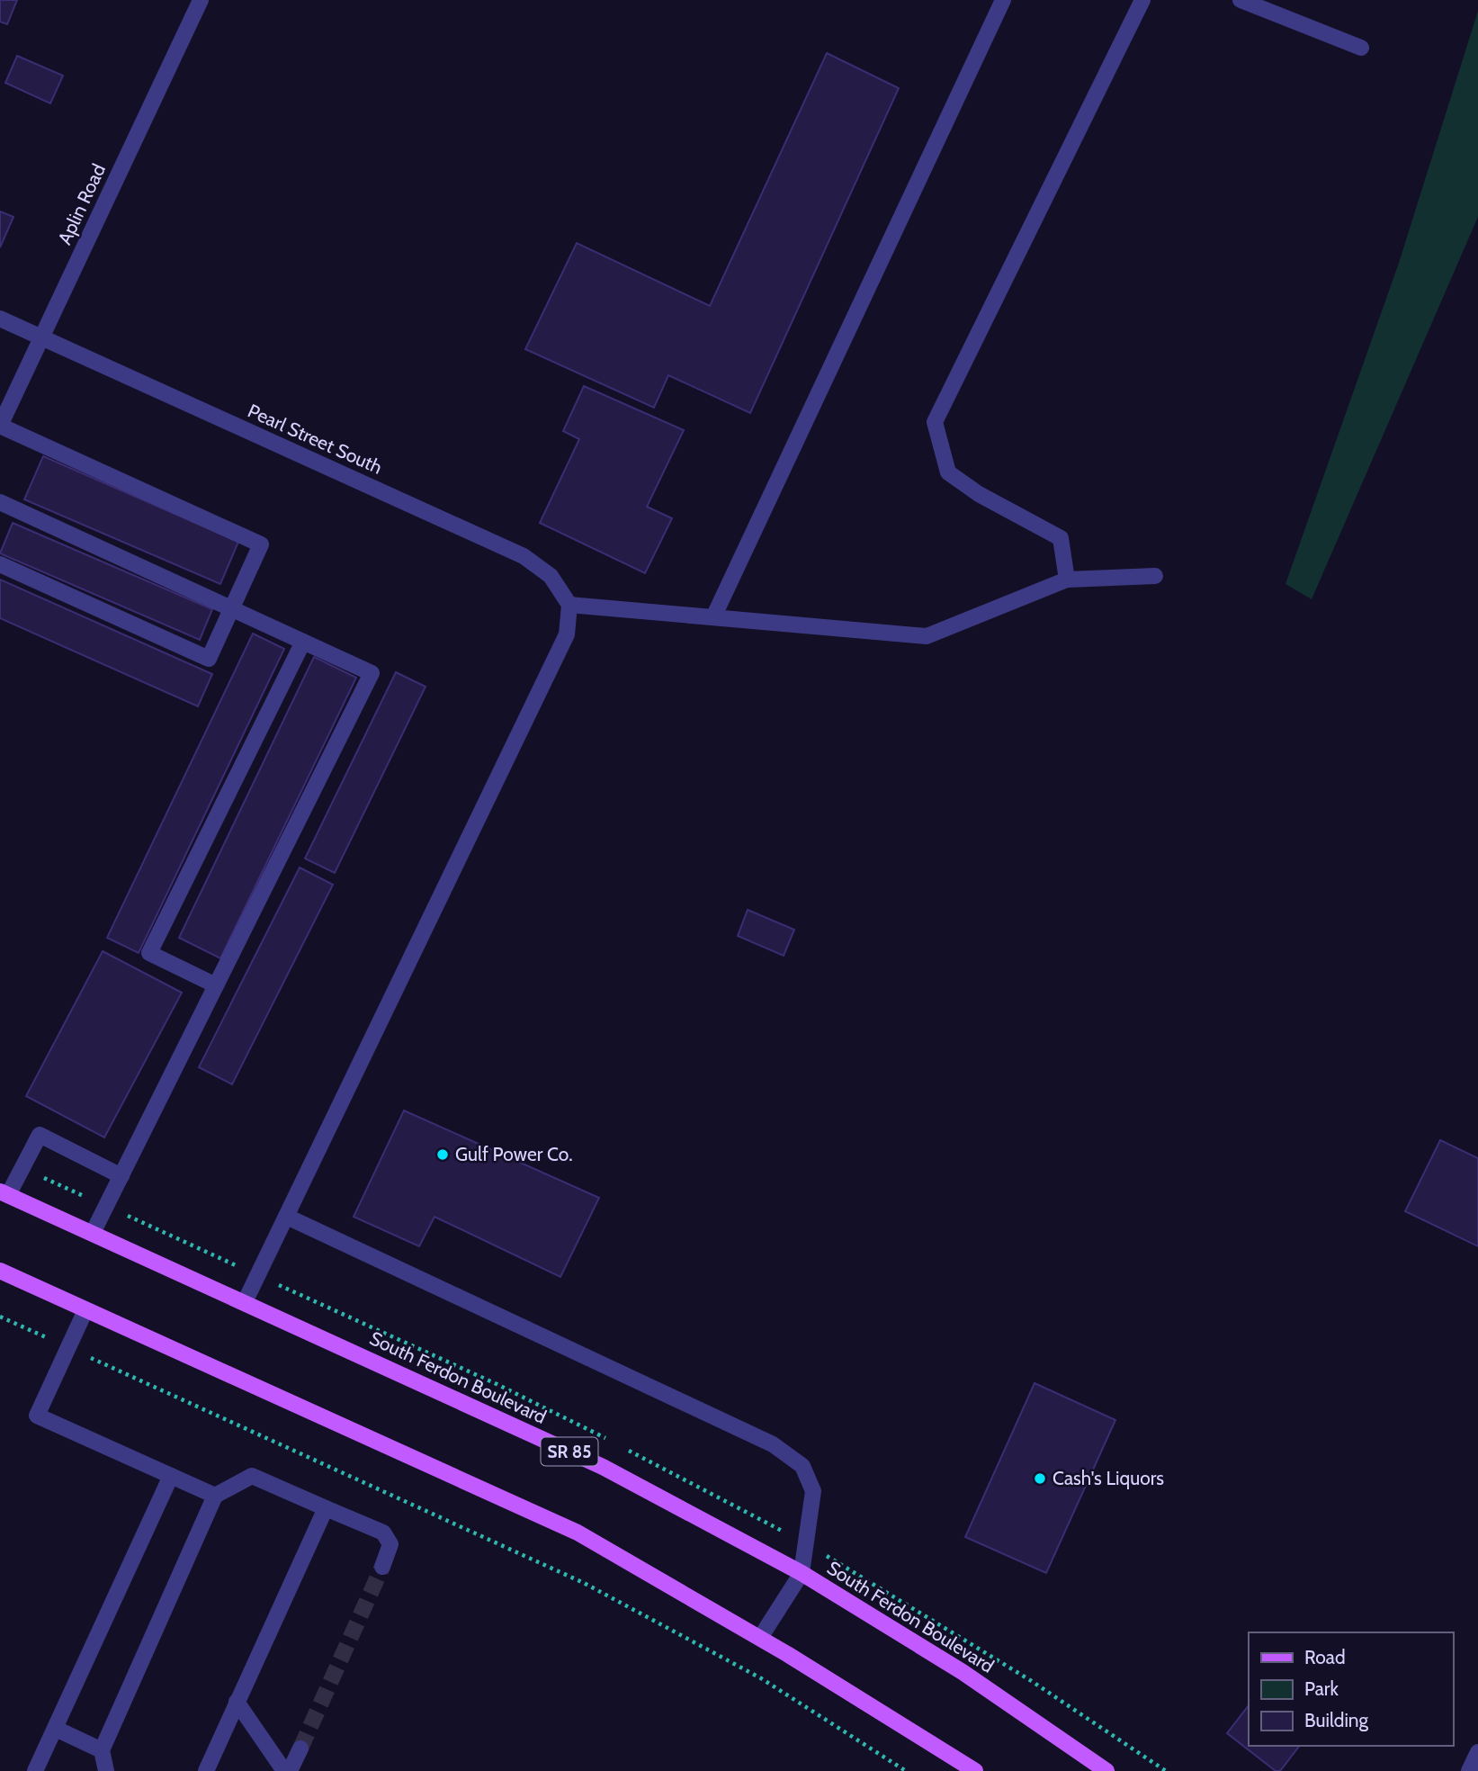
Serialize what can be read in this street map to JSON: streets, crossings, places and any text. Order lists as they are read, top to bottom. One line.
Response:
{"streets":{"main road":["South Ferdon Boulevard","SR 85"],"street":["Aplin Road","Pearl Street South"]},"crossings":[["Aplin Road","Pearl Street South"]],"places":["Gulf Power Co.","Cash's Liquors"],"legend":["Road","Park","Building"]}
